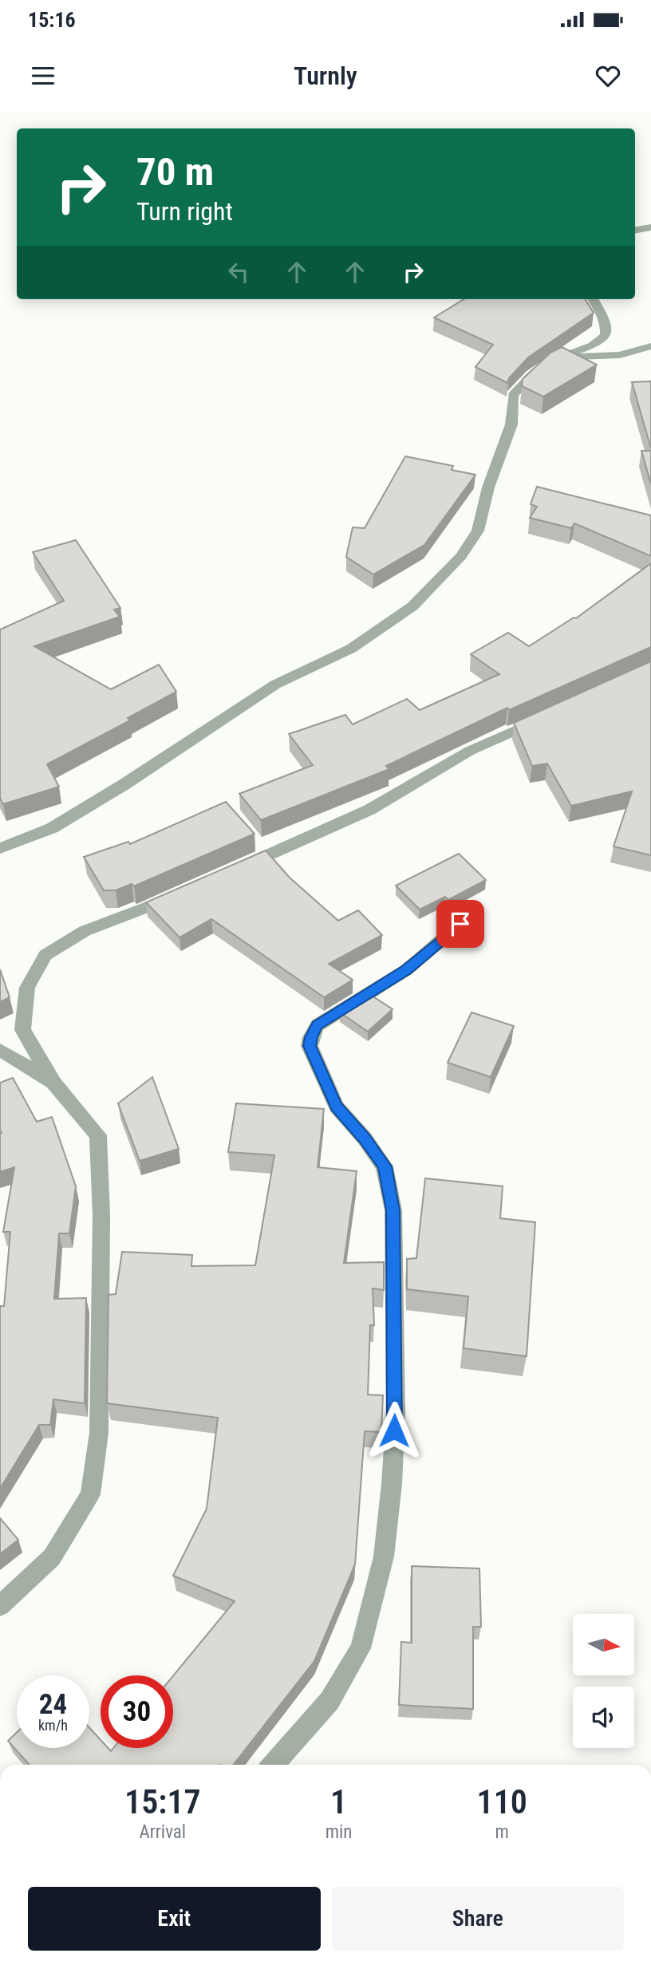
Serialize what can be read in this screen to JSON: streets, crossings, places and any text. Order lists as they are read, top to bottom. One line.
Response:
{"north":"right","page":{"status":"15:16","header":"Turnly","turn":["70 m","Turn right"],"speed":"24 km/h","limit":"30","eta":["15:17","Arrival","1","min","110","m"],"buttons":["Exit","Share"]}}
